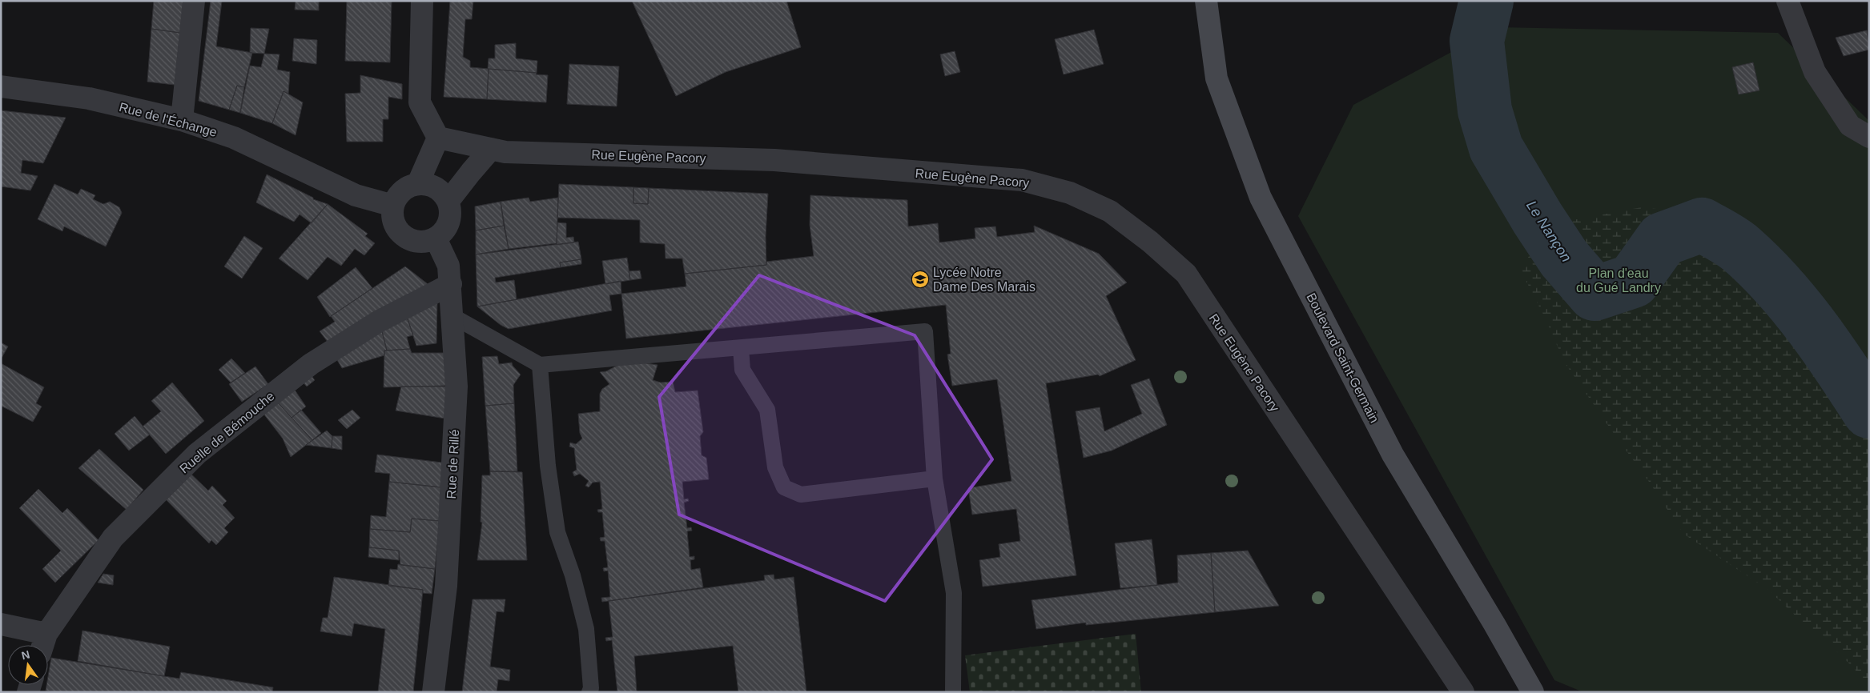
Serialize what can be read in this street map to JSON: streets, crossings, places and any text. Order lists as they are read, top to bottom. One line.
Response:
{"streets":{"main road":["Boulevard Saint-Germain"],"street":["Rue de l'Échange","Rue Eugène Pacory","Ruelle de Bémouche","Rue de Rillé"]},"crossings":[["Rue de l'Échange","Rue de Rillé"],["Ruelle de Bémouche","Rue de Rillé"]],"water":["Le Nançon"],"parks":["Plan d'eau du Gué Landry"],"places":{"school or university":["Lycée Notre Dame Des Marais"]},"north":"top"}
